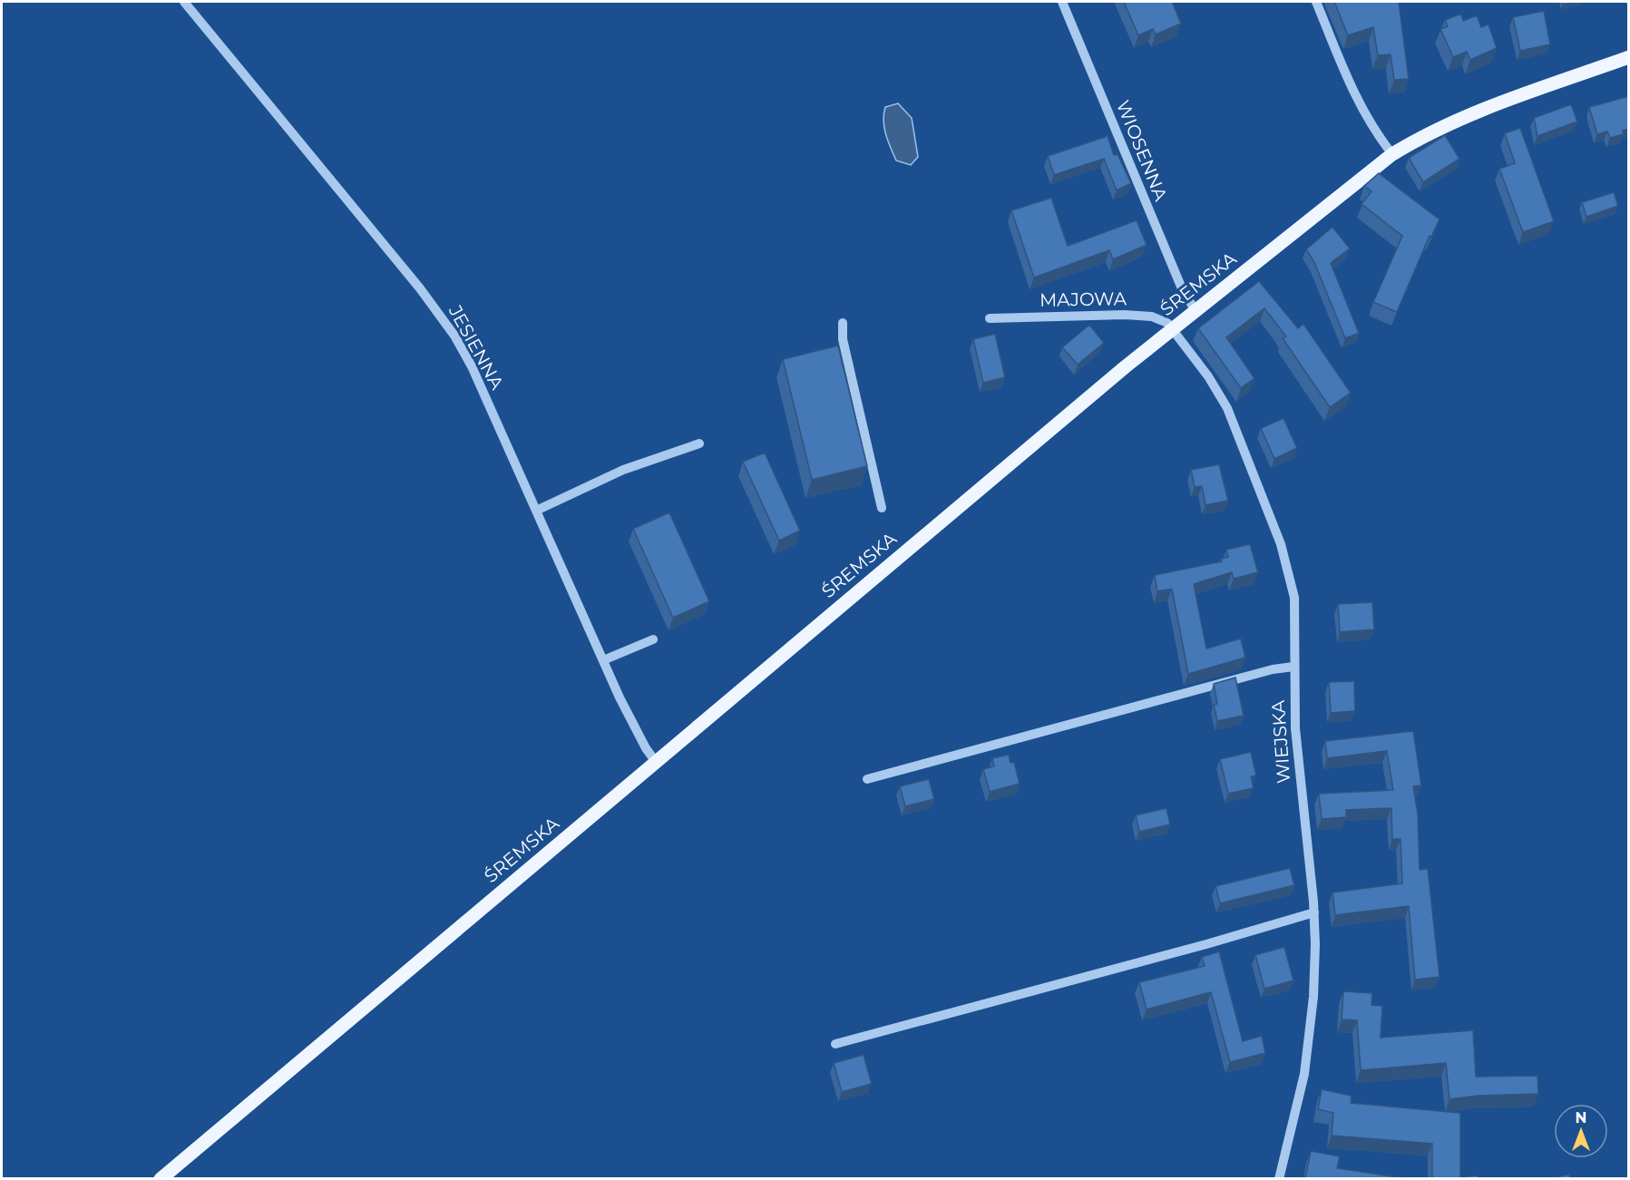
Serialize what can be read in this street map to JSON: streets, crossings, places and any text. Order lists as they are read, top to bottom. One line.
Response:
{"streets":{"main road":["ŚREMSKA"],"street":["WIOSENNA","MAJOWA","JESIENNA","WIEJSKA"]},"crossings":[["WIOSENNA","ŚREMSKA"],["ŚREMSKA","MAJOWA"],["ŚREMSKA","JESIENNA"],["ŚREMSKA","WIEJSKA"],["MAJOWA","WIEJSKA"]],"north":"top"}
